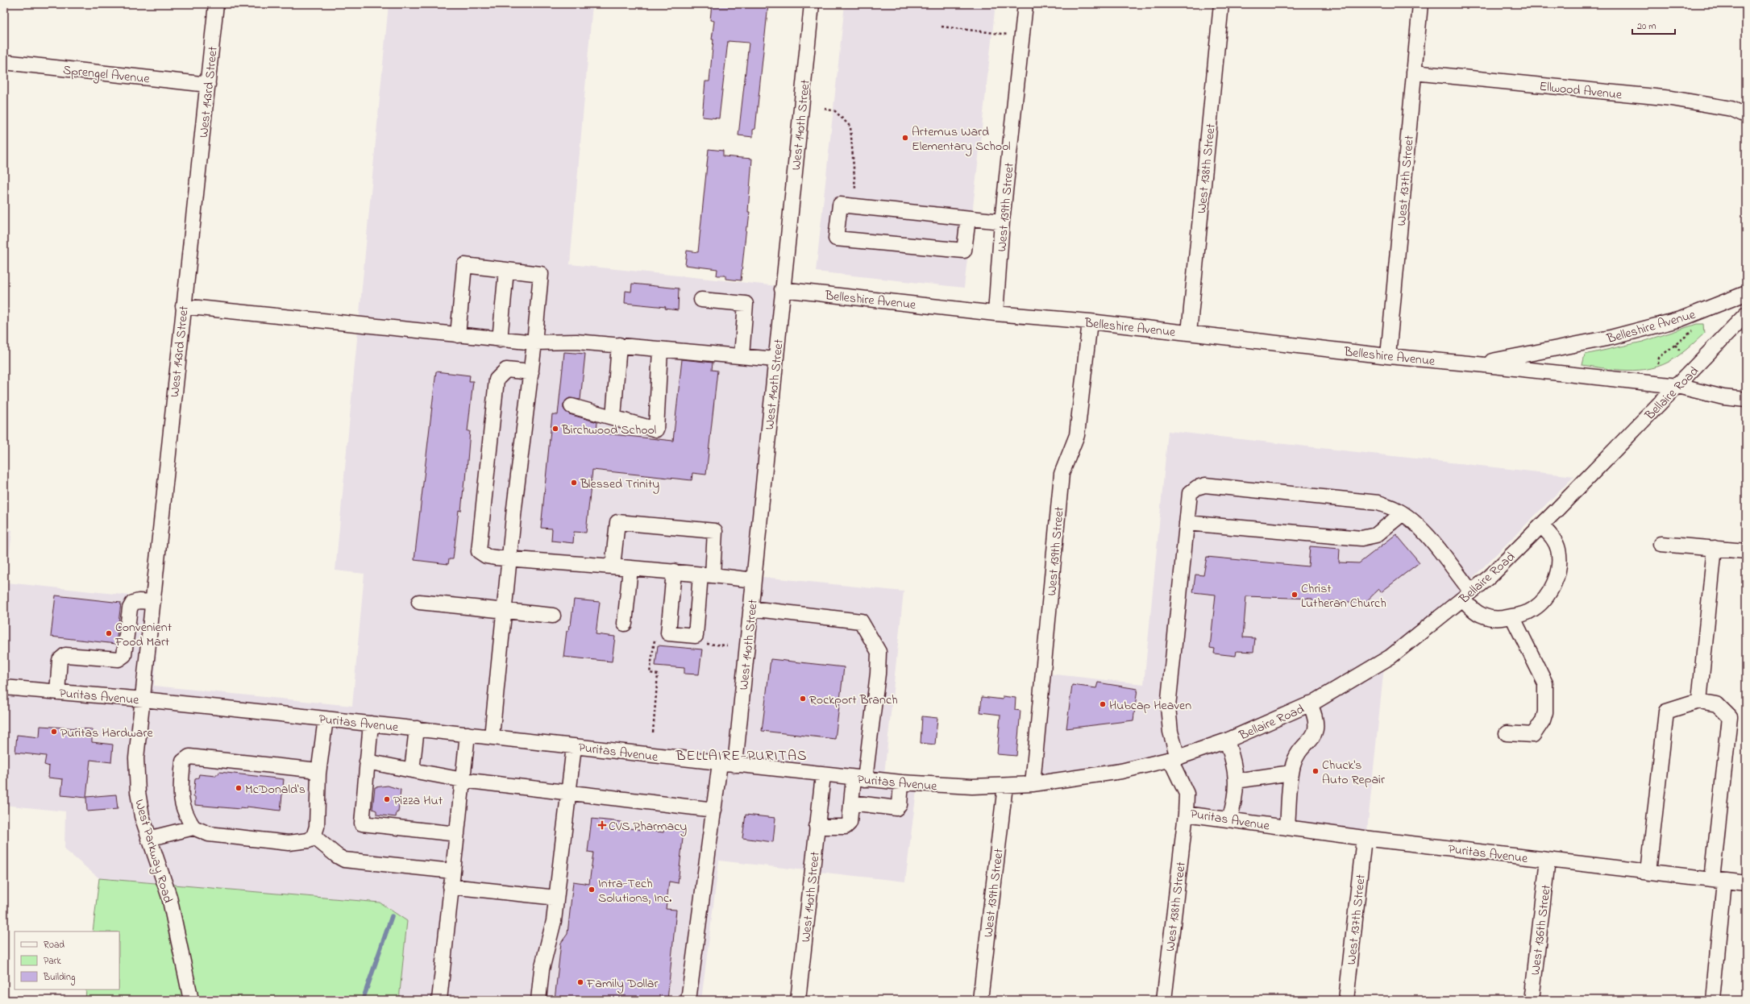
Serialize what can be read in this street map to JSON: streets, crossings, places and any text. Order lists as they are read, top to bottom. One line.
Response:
{"streets":{"street":["Sprengel Avenue","Ellwood Avenue","West 143rd Street","West 140th Street","West 138th Street","West 137th Street","West 139th Street","Belleshire Avenue","Bellaire Road","Puritas Avenue","West Parkway Road","West 136th Street"]},"crossings":[["Sprengel Avenue","West 143rd Street"],["Ellwood Avenue","West 137th Street"],["West 143rd Street","Puritas Avenue"],["West 143rd Street","West Parkway Road"],["West 140th Street","Belleshire Avenue"],["West 140th Street","Puritas Avenue"],["West 138th Street","Belleshire Avenue"],["West 138th Street","Puritas Avenue"],["West 137th Street","Belleshire Avenue"],["West 137th Street","Puritas Avenue"],["West 139th Street","Belleshire Avenue"],["West 139th Street","Puritas Avenue"],["Belleshire Avenue","Bellaire Road"],["Bellaire Road","Puritas Avenue"],["Puritas Avenue","West Parkway Road"],["Puritas Avenue","West 136th Street"]],"districts":["BELLAIRE-PURITAS"],"places":{"other":["Artemus Ward Elementary School","Birchwood School","Blessed Trinity","Christ Lutheran Church","Convenient Food Mart","Rockport Branch","Hubcap Heaven","Puritas Hardware","Chuck's Auto Repair","McDonald's","Pizza Hut","Intra-Tech Solutions, Inc.","Family Dollar"],"health":["CVS Pharmacy"]},"legend":["Road","Park","Building"],"scale_bar":"20 m"}
